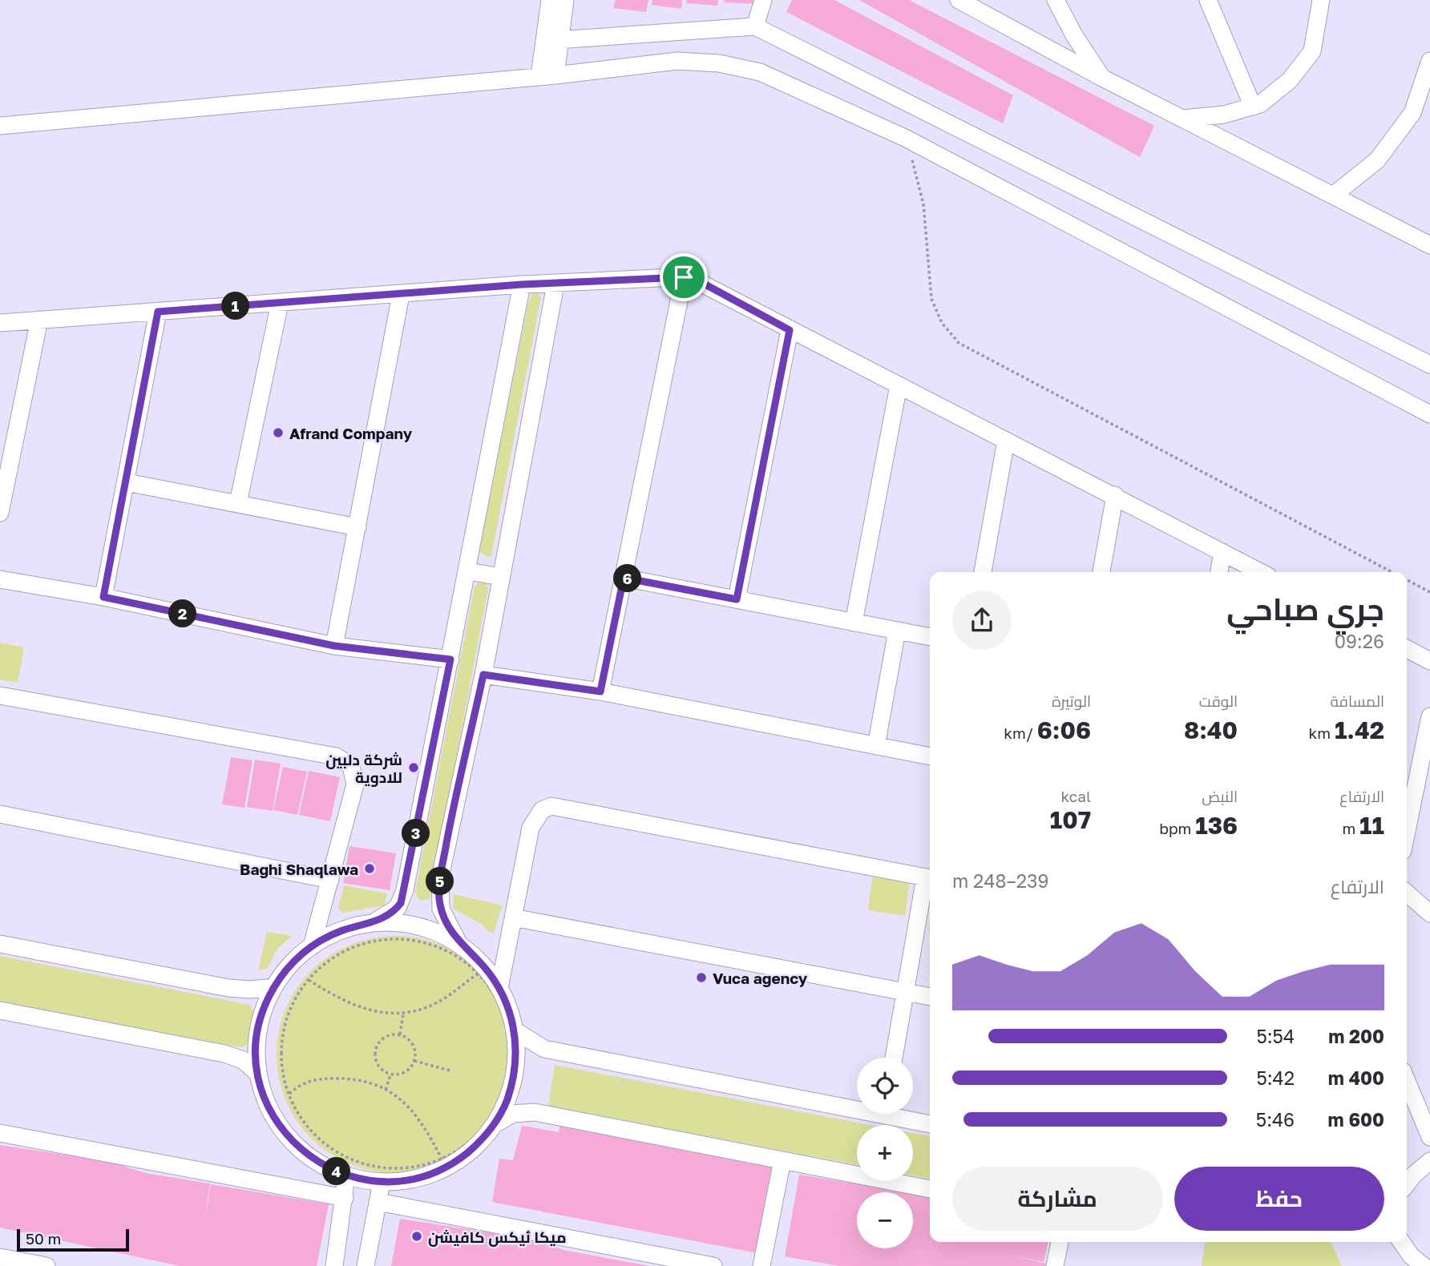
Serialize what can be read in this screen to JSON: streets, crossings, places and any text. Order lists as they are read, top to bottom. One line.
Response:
{"places":["Afrand Company","شركة دلبين للادوية","Baghi Shaqlawa","Vuca agency","میکا ئیکس کافیشن"],"scale_bar":"50 m","page":{"pins":["1","6","2","3","5","4"],"heading":["جري صباحي","09:26"],"stats":[["المسافة","1.42 km"],["الوقت","8:40"],["الوتيرة","6:06 /km"],["الارتفاع","11 m"],["النبض","136 bpm"],["kcal","107"]],"chart":["الارتفاع","239–248 m"],"list":[{"name":"200 m","note":"5:54"},{"name":"400 m","note":"5:42"},{"name":"600 m","note":"5:46"}],"map_buttons":["+","−"],"buttons":["حفظ","مشاركة"],"scale":"50 m"}}
